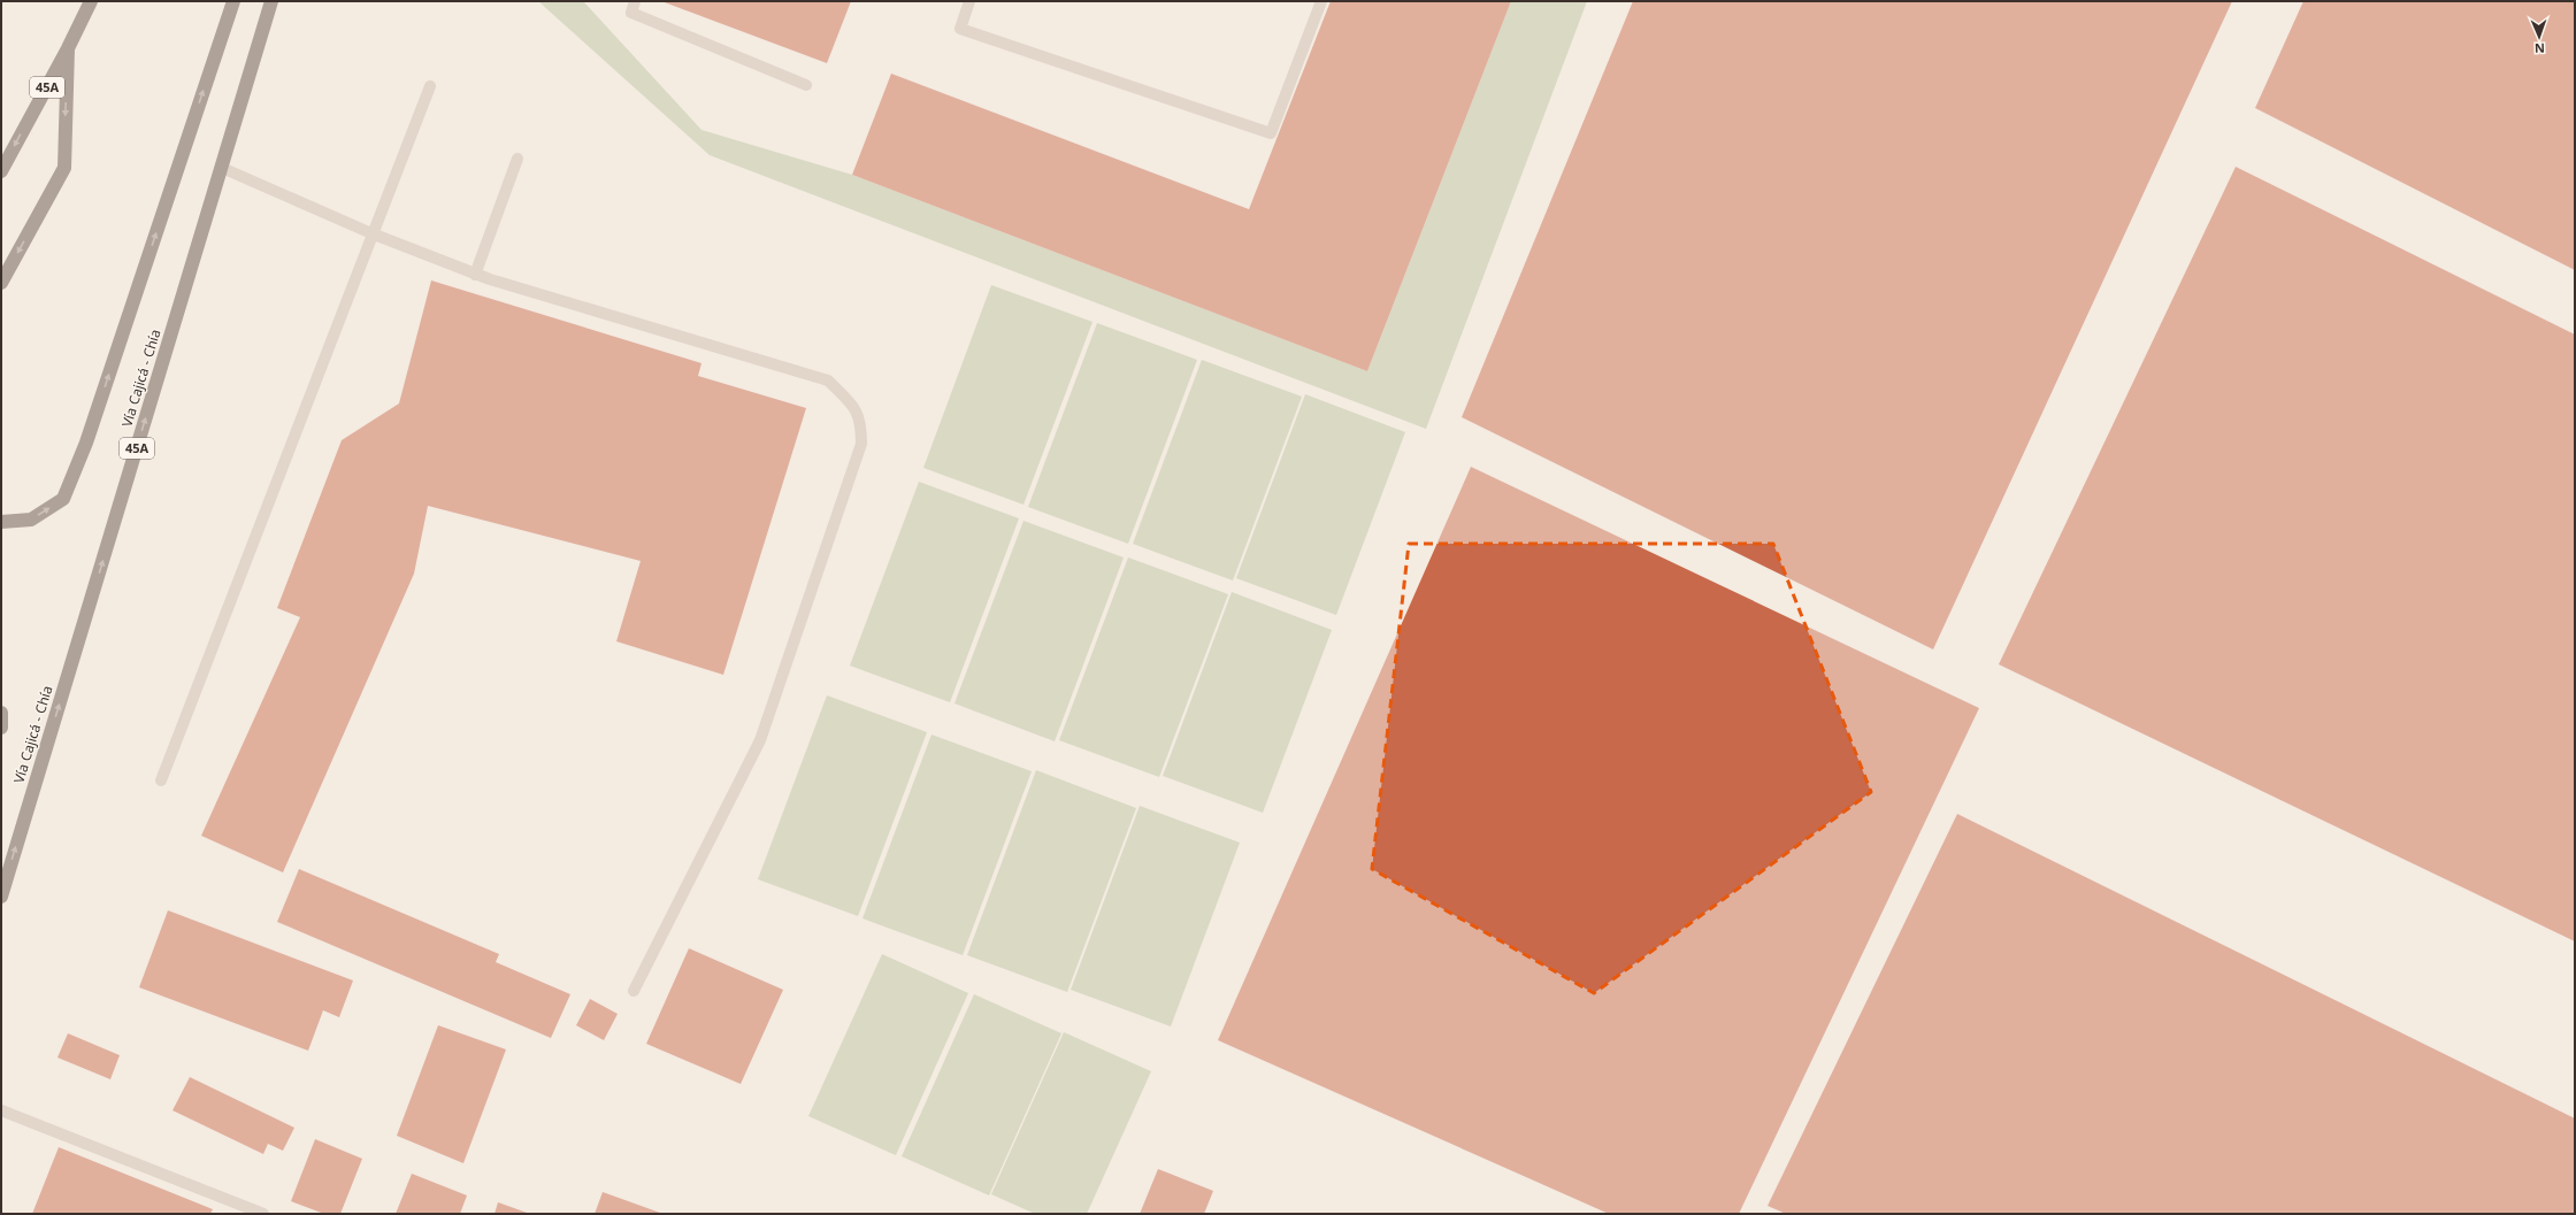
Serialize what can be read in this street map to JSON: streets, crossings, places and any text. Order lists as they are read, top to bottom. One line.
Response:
{"streets":{"highway":["45A","Vía Cajicá - Chía"]},"north":"bottom"}
